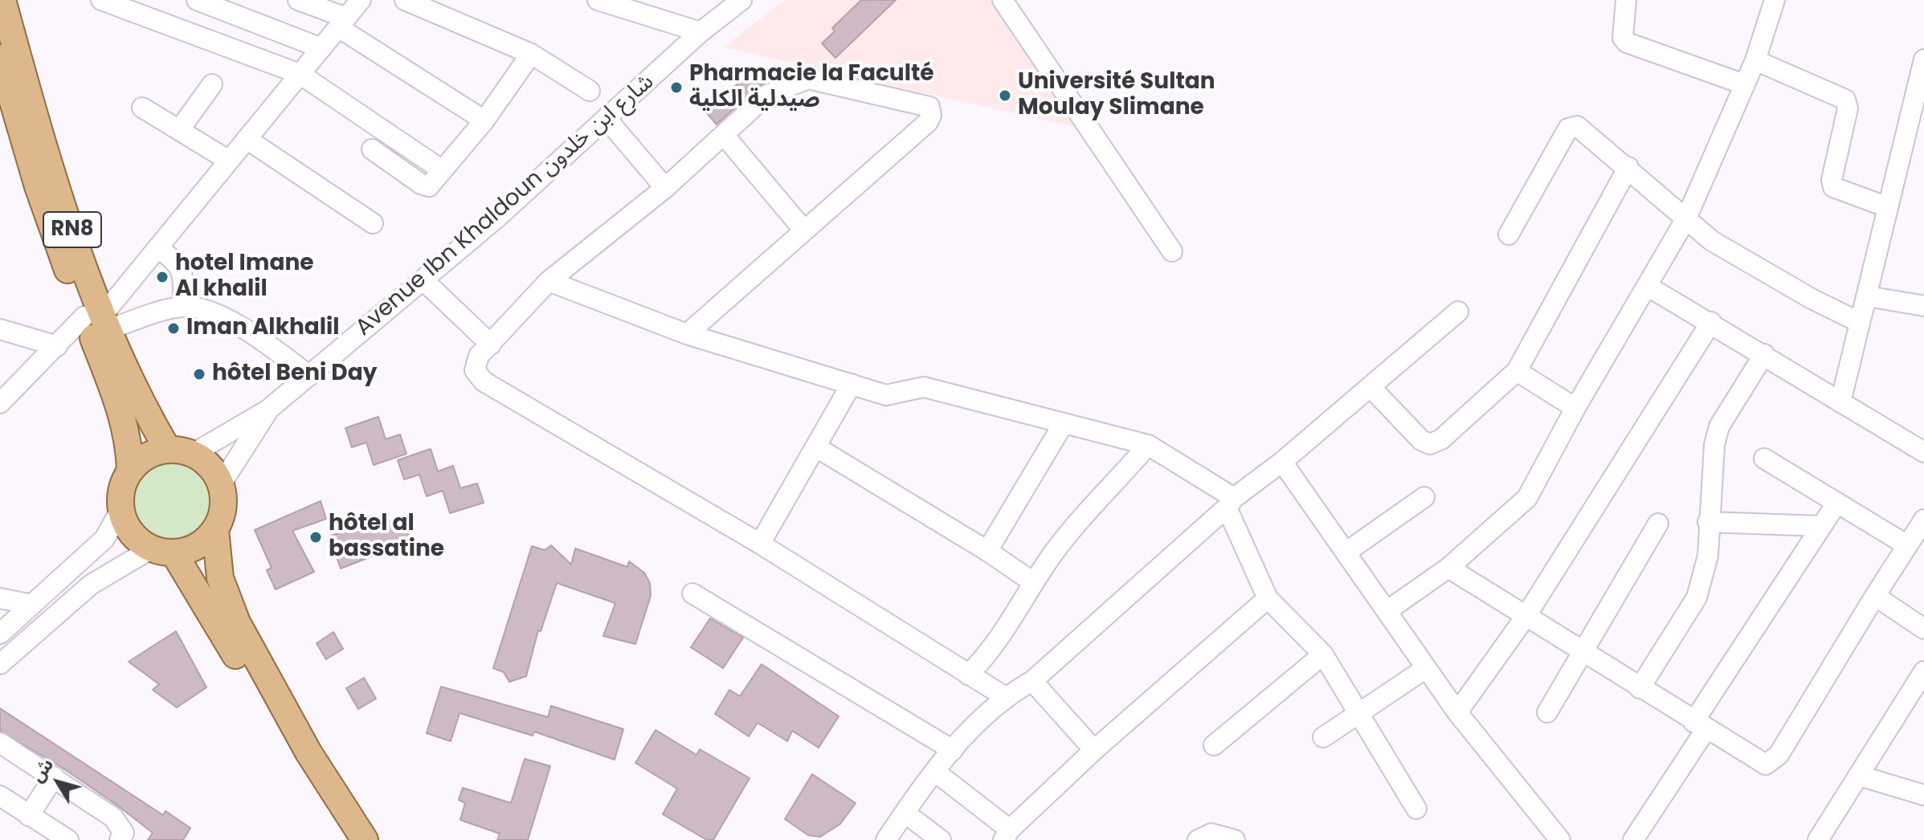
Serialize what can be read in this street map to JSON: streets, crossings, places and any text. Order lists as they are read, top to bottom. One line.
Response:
{"streets":{"main road":["RN8"],"street":["Avenue Ibn Khaldoun شارع ابن خلدون"]},"places":["Pharmacie la Faculté صيدلية الكلية","Université Sultan Moulay Slimane","hotel Imane Al khalil","Iman Alkhalil","hôtel Beni Day","hôtel al bassatine"],"north":"top left"}
